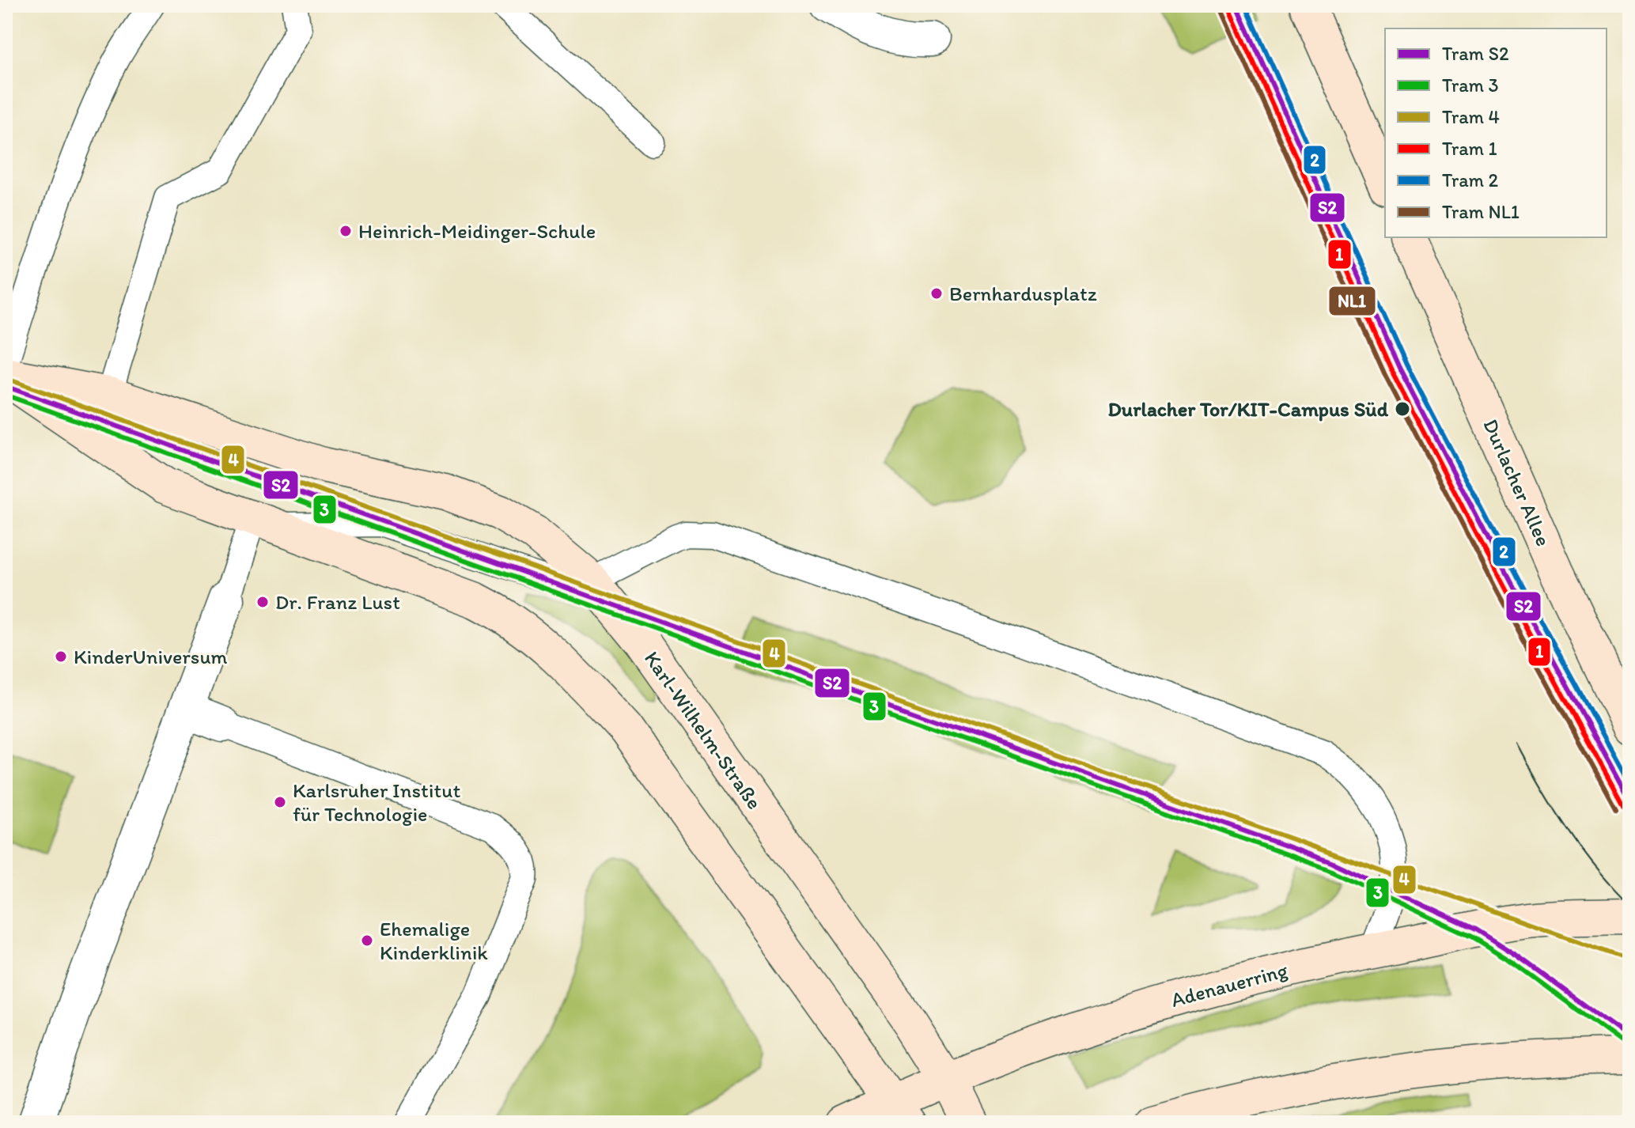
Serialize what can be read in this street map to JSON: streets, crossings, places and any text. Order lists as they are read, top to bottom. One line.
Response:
{"streets":{"main road":["Durlacher Allee","Karl-Wilhelm-Straße","Adenauerring"]},"crossings":[["Karl-Wilhelm-Straße","Adenauerring"]],"places":["Heinrich-Meidinger-Schule","Bernhardusplatz","Durlacher Tor/KIT-Campus Süd","Dr. Franz Lust","KinderUniversum","Karlsruher Institut für Technologie","Ehemalige Kinderklinik"],"lines":["tram line S2","tram line 2","tram line 1","tram line NL1","tram line 4","tram line 3"],"legend":["Tram S2","Tram 3","Tram 4","Tram 1","Tram 2","Tram NL1"]}
